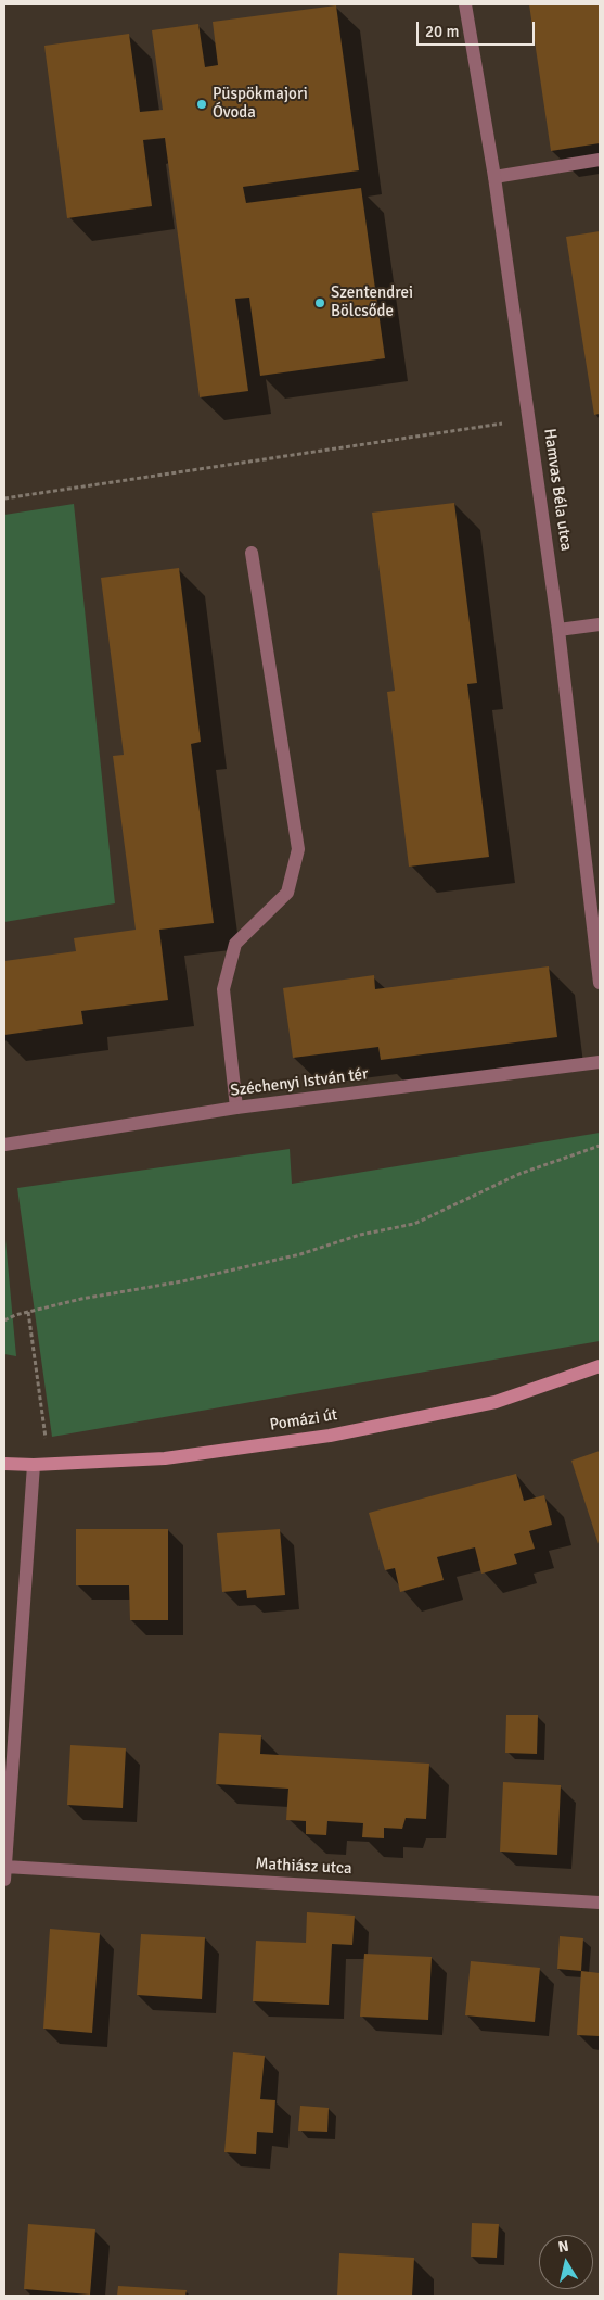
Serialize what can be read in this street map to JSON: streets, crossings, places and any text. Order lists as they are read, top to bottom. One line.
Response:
{"streets":{"street":["Hamvas Béla utca","Széchenyi István tér","Pomázi út","Mathiász utca"]},"places":["Püspökmajori Óvoda","Szentendrei Bölcsőde"],"scale_bar":"20 m","north":"top"}
